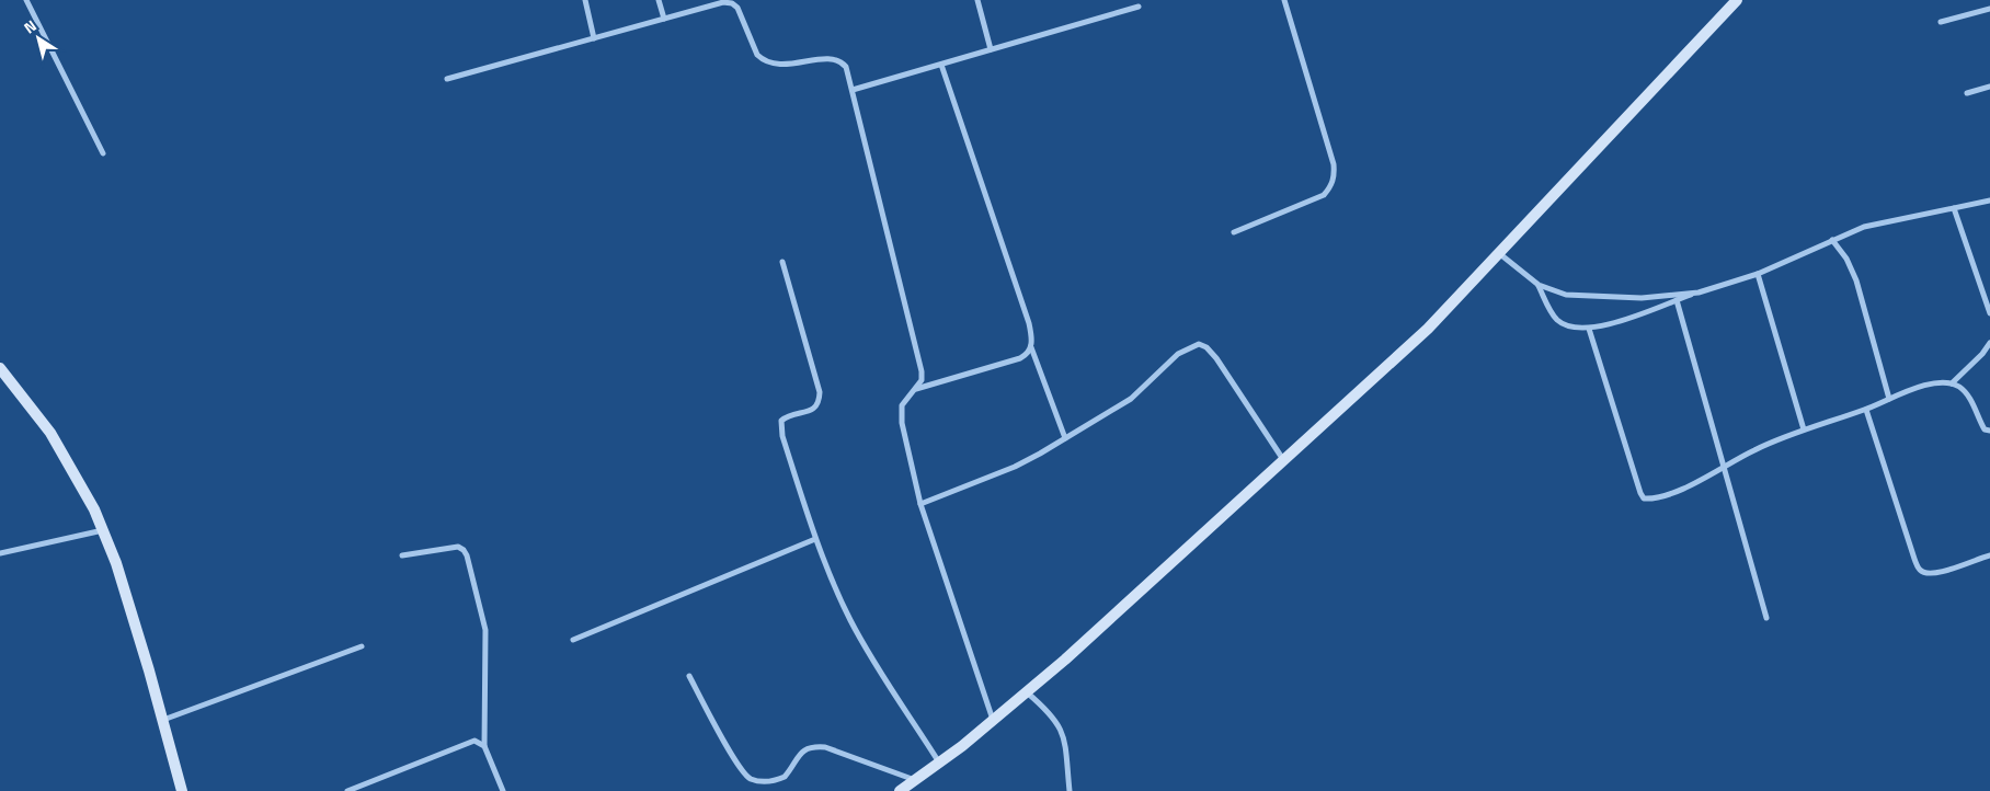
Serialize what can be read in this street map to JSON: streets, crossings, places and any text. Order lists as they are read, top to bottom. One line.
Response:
{"north":"top left"}
